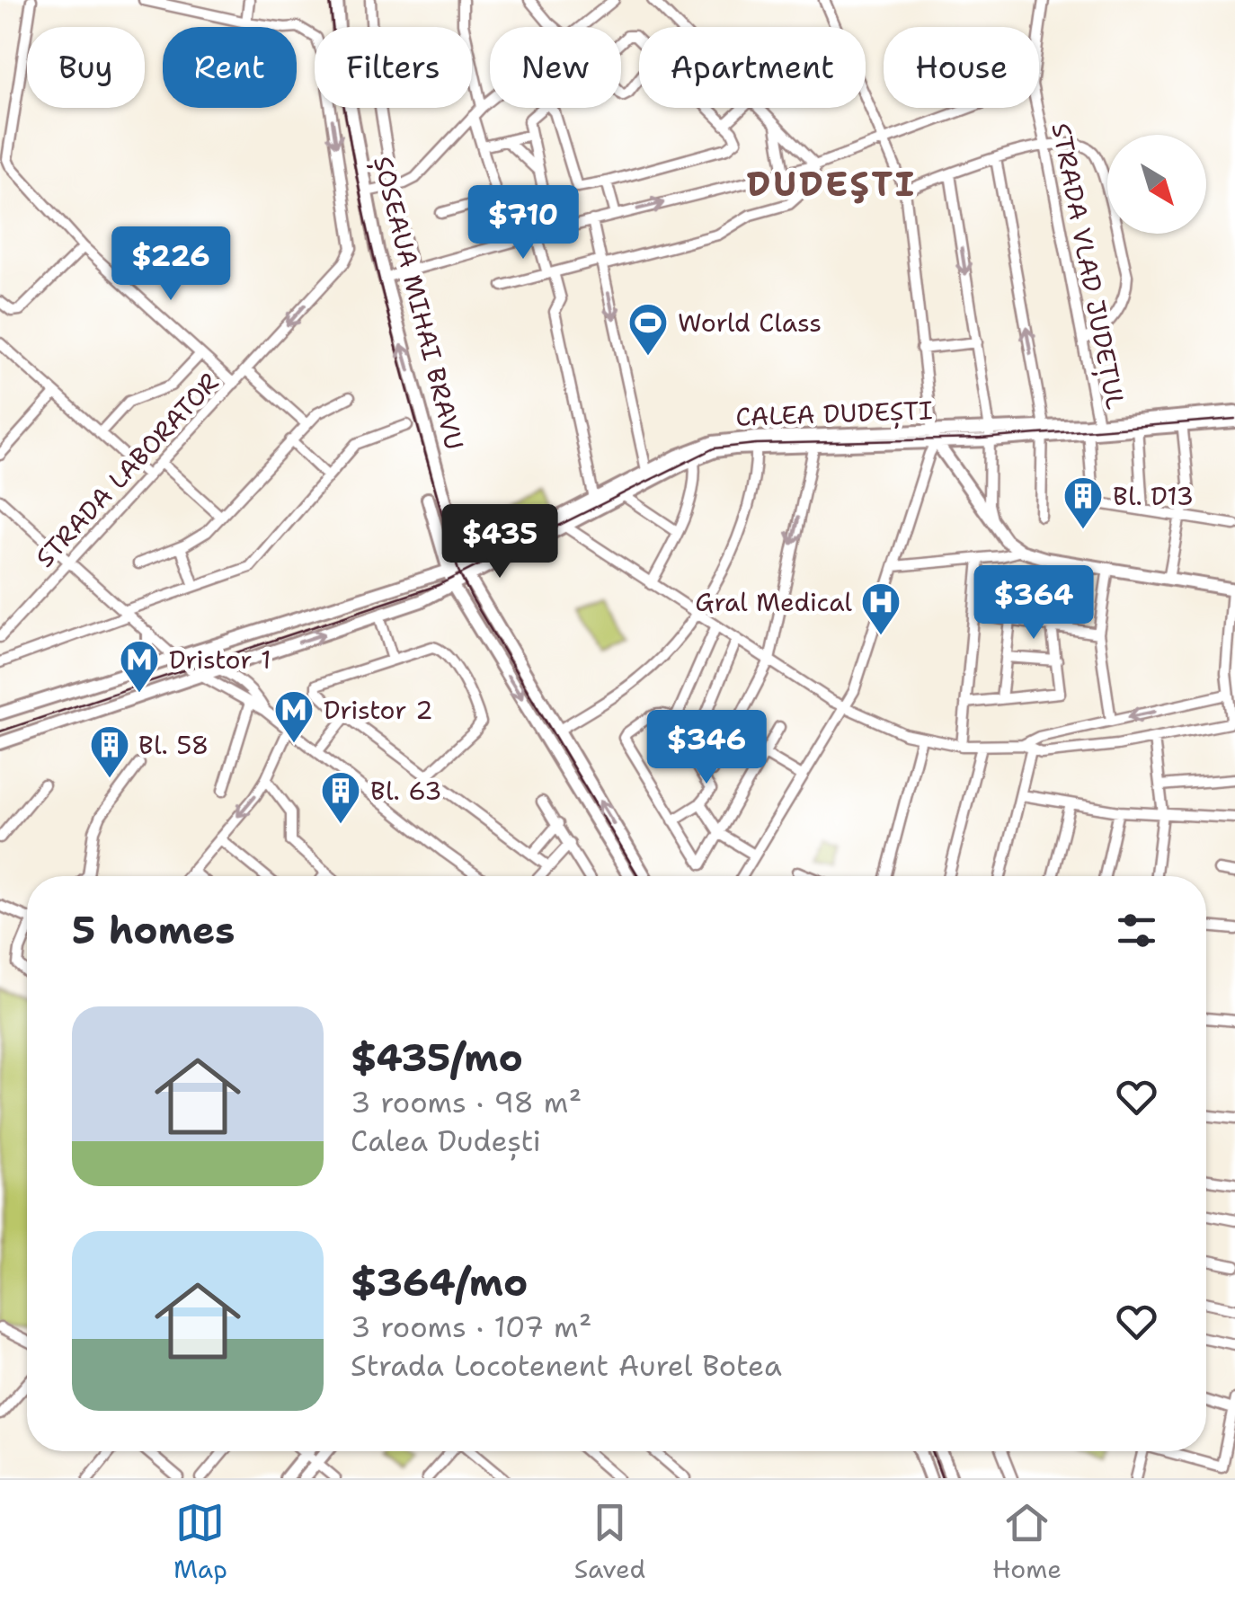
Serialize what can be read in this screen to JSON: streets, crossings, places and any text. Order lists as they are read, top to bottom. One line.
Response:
{"streets":{"main road":["ȘOSEAUA MIHAI BRAVU","CALEA DUDEȘTI"],"street":["STRADA VLAD JUDEȚUL","STRADA LABORATOR"]},"crossings":[["STRADA VLAD JUDEȚUL","CALEA DUDEȘTI"],["ȘOSEAUA MIHAI BRAVU","CALEA DUDEȘTI"]],"districts":["DUDEŞTI"],"places":{"sports":["World Class"],"building":["Bl. D13","Bl. 58","Bl. 63"],"hospital":["Gral Medical"],"metro station":["Dristor 1","Dristor 2"]},"north":"bottom right","page":{"chip":["Buy","Rent","Filters","New","Apartment","House"],"price":["$710","$226","$435","$364","$346"],"heading":"5 homes","list":[{"name":"$435/mo","note":"3 rooms · 98 m² · Calea Dudești"},{"name":"$364/mo","note":"3 rooms · 107 m² · Strada Locotenent Aurel Botea"}],"tabs":["Map","Saved","Home"]}}
